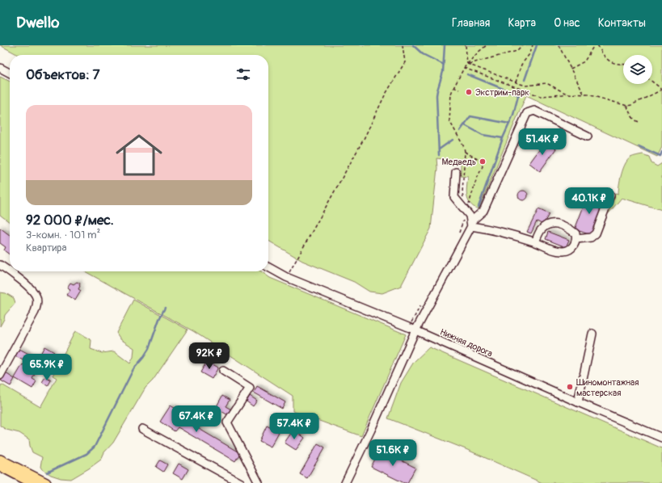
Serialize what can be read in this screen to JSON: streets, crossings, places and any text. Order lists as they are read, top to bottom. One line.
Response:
{"streets":{"street":["Нижняя дорога"]},"places":["Экстрим-парк","Медведь","Шиномонтажная мастерская"],"page":{"header":"Dwello","nav":["Главная","Карта","О нас","Контакты"],"heading":"Объектов: 7","list":[{"name":"92 000 ₽/мес.","note":"3-комн. · 101 m² · Квартира"}],"price":["51.4K ₽","40.1K ₽","92K ₽","65.9K ₽","67.4K ₽","57.4K ₽","51.6K ₽"]}}
